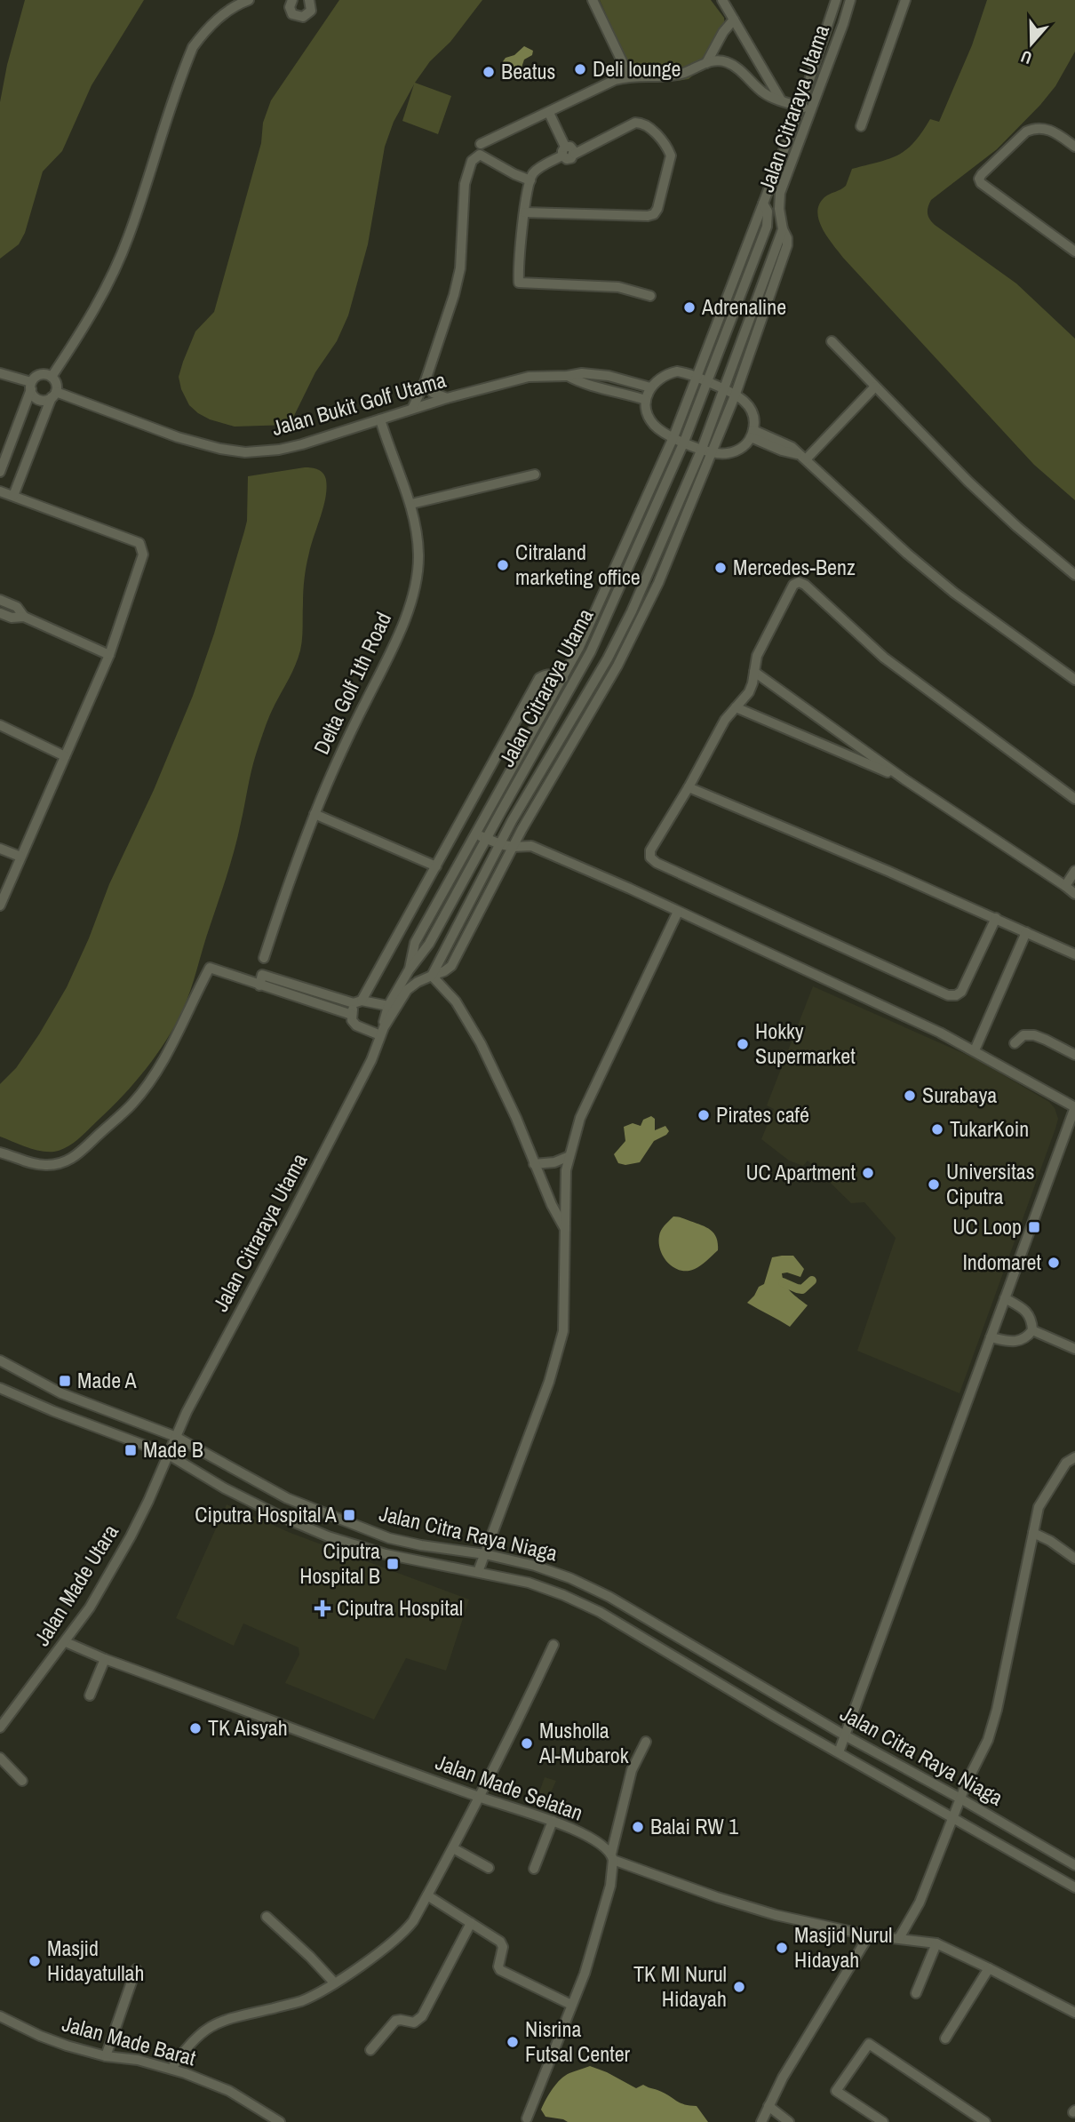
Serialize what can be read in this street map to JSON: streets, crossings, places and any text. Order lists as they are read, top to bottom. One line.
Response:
{"streets":{"street":["Jalan Citraraya Utama","Jalan Bukit Golf Utama","Delta Golf 1th Road","Jalan Citra Raya Niaga","Jalan Made Utara","Jalan Made Selatan","Jalan Made Barat"]},"crossings":[["Jalan Citraraya Utama","Jalan Citra Raya Niaga"],["Jalan Citraraya Utama","Jalan Made Utara"],["Jalan Bukit Golf Utama","Delta Golf 1th Road"],["Jalan Citra Raya Niaga","Jalan Made Utara"],["Jalan Made Utara","Jalan Made Selatan"]],"places":{"other":["Deli lounge","Beatus","Adrenaline","Citraland marketing office","Mercedes-Benz","Hokky Supermarket","Surabaya","Pirates café","TukarKoin","UC Apartment","Universitas Ciputra","Indomaret","TK Aisyah","Musholla Al-Mubarok","Balai RW 1","Masjid Nurul Hidayah","Masjid Hidayatullah","TK MI Nurul Hidayah","Nisrina Futsal Center"],"transit":["UC Loop","Made A","Made B","Ciputra Hospital A","Ciputra Hospital B"],"health":["Ciputra Hospital"]},"north":"bottom"}
